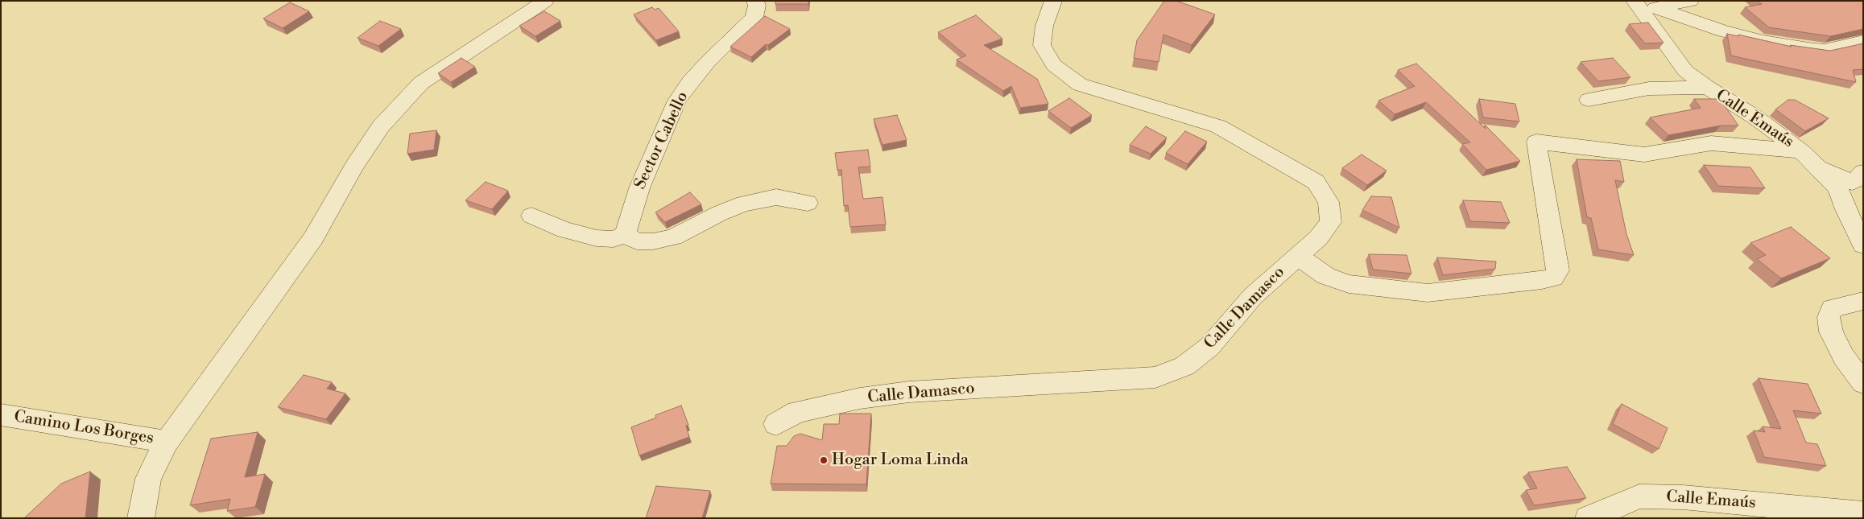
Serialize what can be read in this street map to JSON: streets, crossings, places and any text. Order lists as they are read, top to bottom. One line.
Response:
{"streets":{"street":["Calle Emaús","Sector Cabello","Calle Damasco","Camino Los Borges"]},"places":["Hogar Loma Linda"]}
